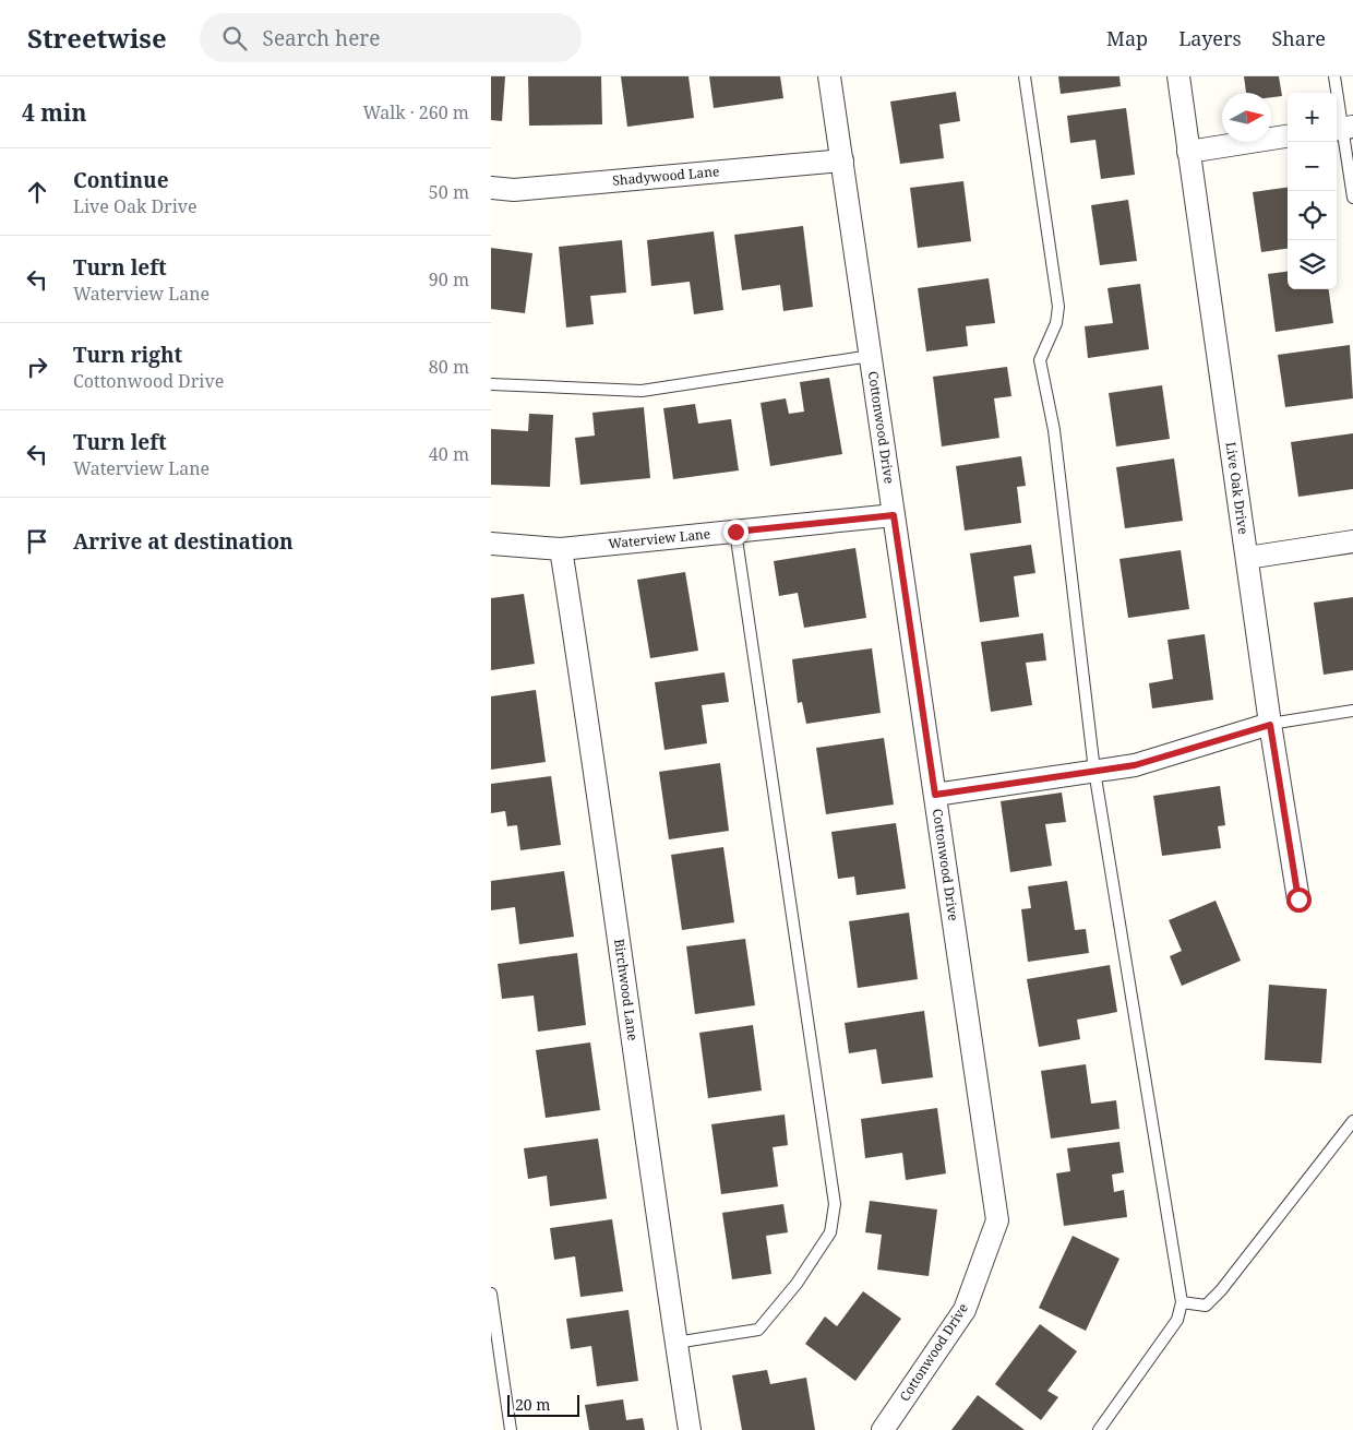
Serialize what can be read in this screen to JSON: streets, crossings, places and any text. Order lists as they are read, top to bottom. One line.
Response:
{"streets":{"street":["Shadywood Lane","Cottonwood Drive","Live Oak Drive","Waterview Lane","Birchwood Lane"]},"crossings":[["Shadywood Lane","Cottonwood Drive"],["Cottonwood Drive","Waterview Lane"],["Waterview Lane","Birchwood Lane"]],"scale_bar":"20 m","north":"right","page":{"header":"Streetwise","search":"Search here","nav":["Map","Layers","Share"],"heading":["4 min","Walk · 260 m"],"map_buttons":["+","−"],"list":[["Continue","Live Oak Drive","50 m"],["Turn left","Waterview Lane","90 m"],["Turn right","Cottonwood Drive","80 m"],["Turn left","Waterview Lane","40 m"],"Arrive at destination"],"scale":"20 m"}}
